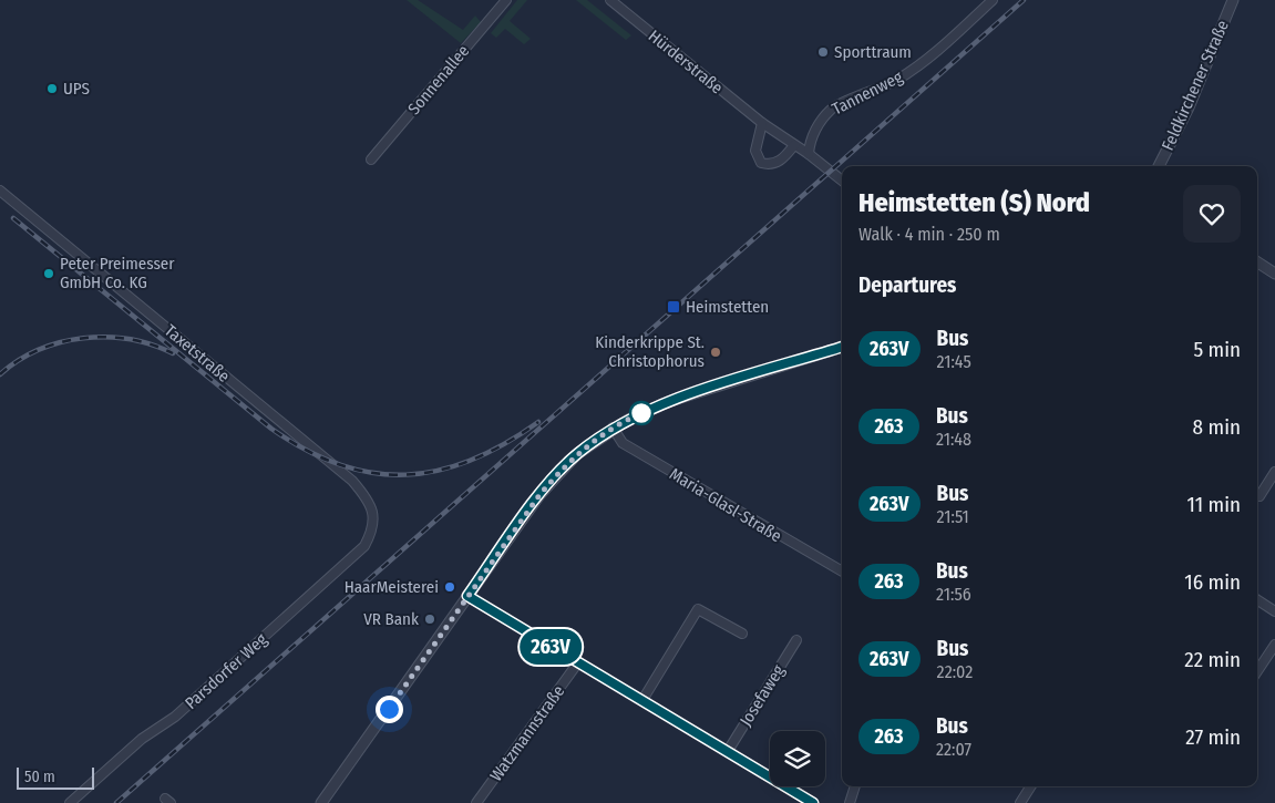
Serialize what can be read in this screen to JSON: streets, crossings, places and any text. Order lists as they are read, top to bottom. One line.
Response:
{"streets":{"street":["Hürderstraße","Sonnenallee","Feldkirchener Straße","Tannenweg","Taxetstraße","Maria-Glasl-Straße","Parsdorfer Weg","Josefaweg","Watzmannstraße"]},"crossings":[["Hürderstraße","Tannenweg"],["Taxetstraße","Parsdorfer Weg"]],"places":{"other":["Sporttraum","UPS","Peter Preimesser GmbH Co. KG","Kinderkrippe St. Christophorus","HaarMeisterei","VR Bank"],"transit":["Heimstetten"]},"lines":["bus line 263V"],"scale_bar":"50 m","page":{"on_map":"263V","heading":[["Heimstetten (S) Nord","Walk · 4 min · 250 m"],"Departures"],"list":[{"mark":"263V","name":"Bus","note":"21:45","value":"5 min"},{"mark":"263","name":"Bus","note":"21:48","value":"8 min"},{"mark":"263V","name":"Bus","note":"21:51","value":"11 min"},{"mark":"263","name":"Bus","note":"21:56","value":"16 min"},{"mark":"263V","name":"Bus","note":"22:02","value":"22 min"},{"mark":"263","name":"Bus","note":"22:07","value":"27 min"}],"scale":"50 m"}}
